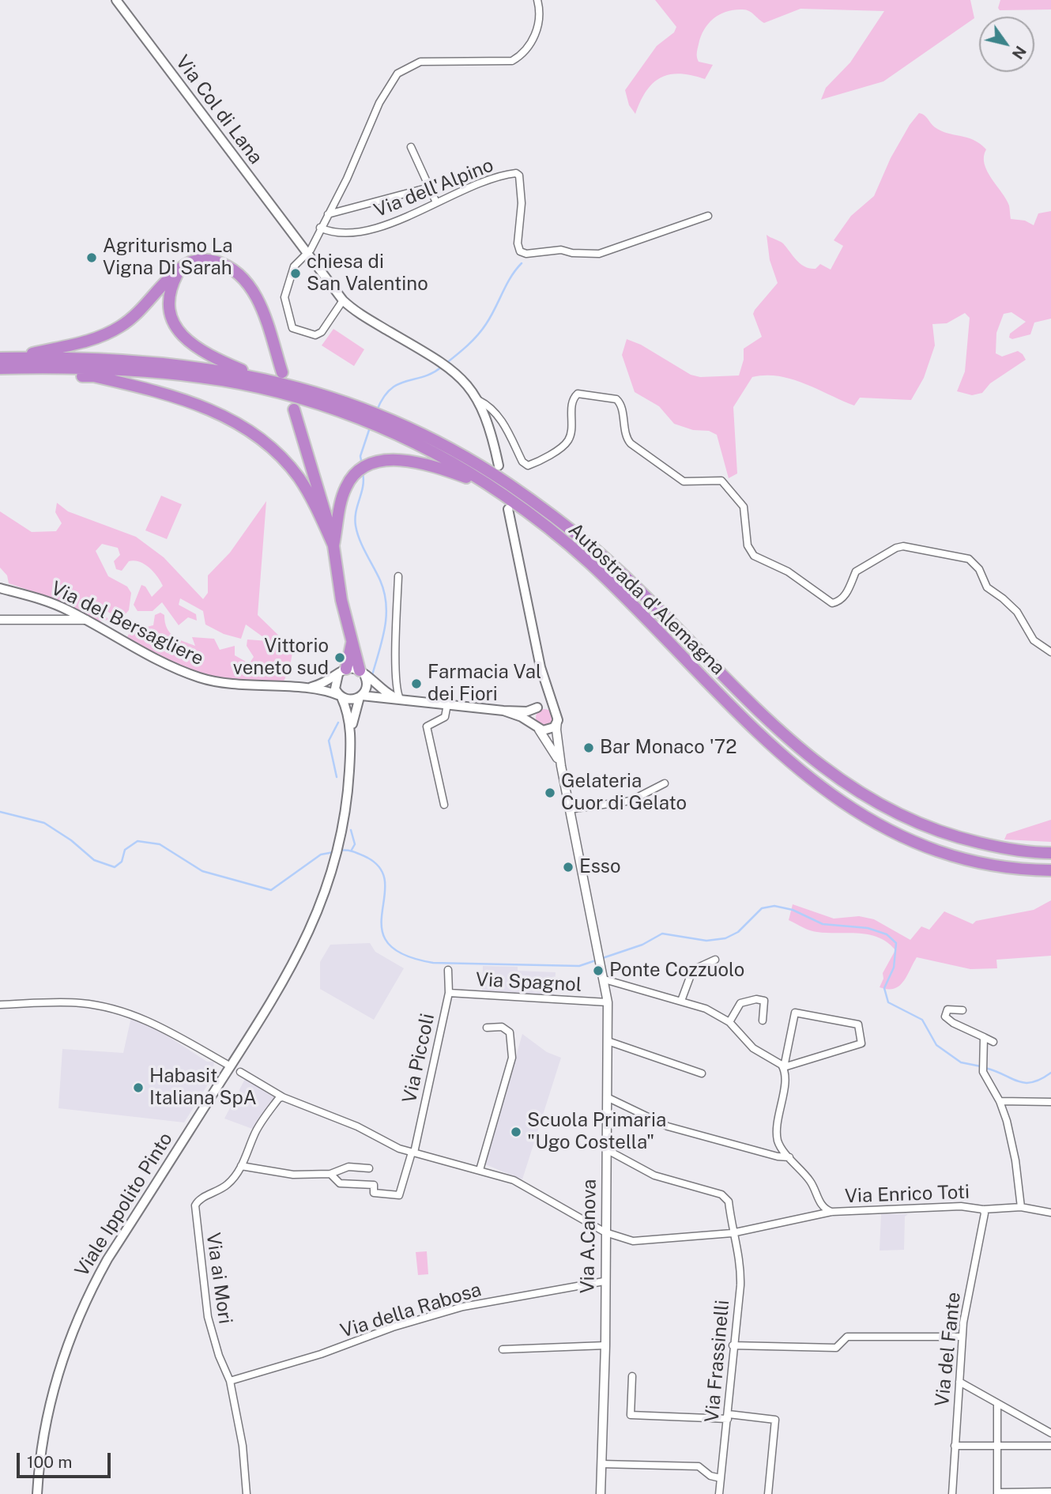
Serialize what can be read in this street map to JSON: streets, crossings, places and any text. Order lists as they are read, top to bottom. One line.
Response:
{"streets":{"highway":["Autostrada d'Alemagna"],"main road":["Via Col di Lana","Via del Bersagliere","Viale Ippolito Pinto"],"street":["Via dell'Alpino","Via Spagnol","Via Piccoli","Via Enrico Toti","Via A.Canova","Via ai Mori","Via della Rabosa","Via del Fante","Via Frassinelli"]},"crossings":[["Via del Bersagliere","Viale Ippolito Pinto"],["Via Spagnol","Via Piccoli"],["Via Spagnol","Via A.Canova"],["Via Piccoli","Via Enrico Toti"],["Via Enrico Toti","Via A.Canova"],["Via Enrico Toti","Via ai Mori"],["Via Enrico Toti","Via del Fante"],["Via Enrico Toti","Via Frassinelli"],["Via A.Canova","Via della Rabosa"],["Via A.Canova","Via Frassinelli"],["Via ai Mori","Via della Rabosa"]],"places":["Agriturismo La Vigna Di Sarah","chiesa di San Valentino","Vittorio veneto sud","Farmacia Val dei Fiori","Bar Monaco '72","Gelateria Cuor di Gelato","Esso","Ponte Cozzuolo","Habasit Italiana SpA","Scuola Primaria \"Ugo Costella\""],"scale_bar":"100 m","north":"bottom right"}
